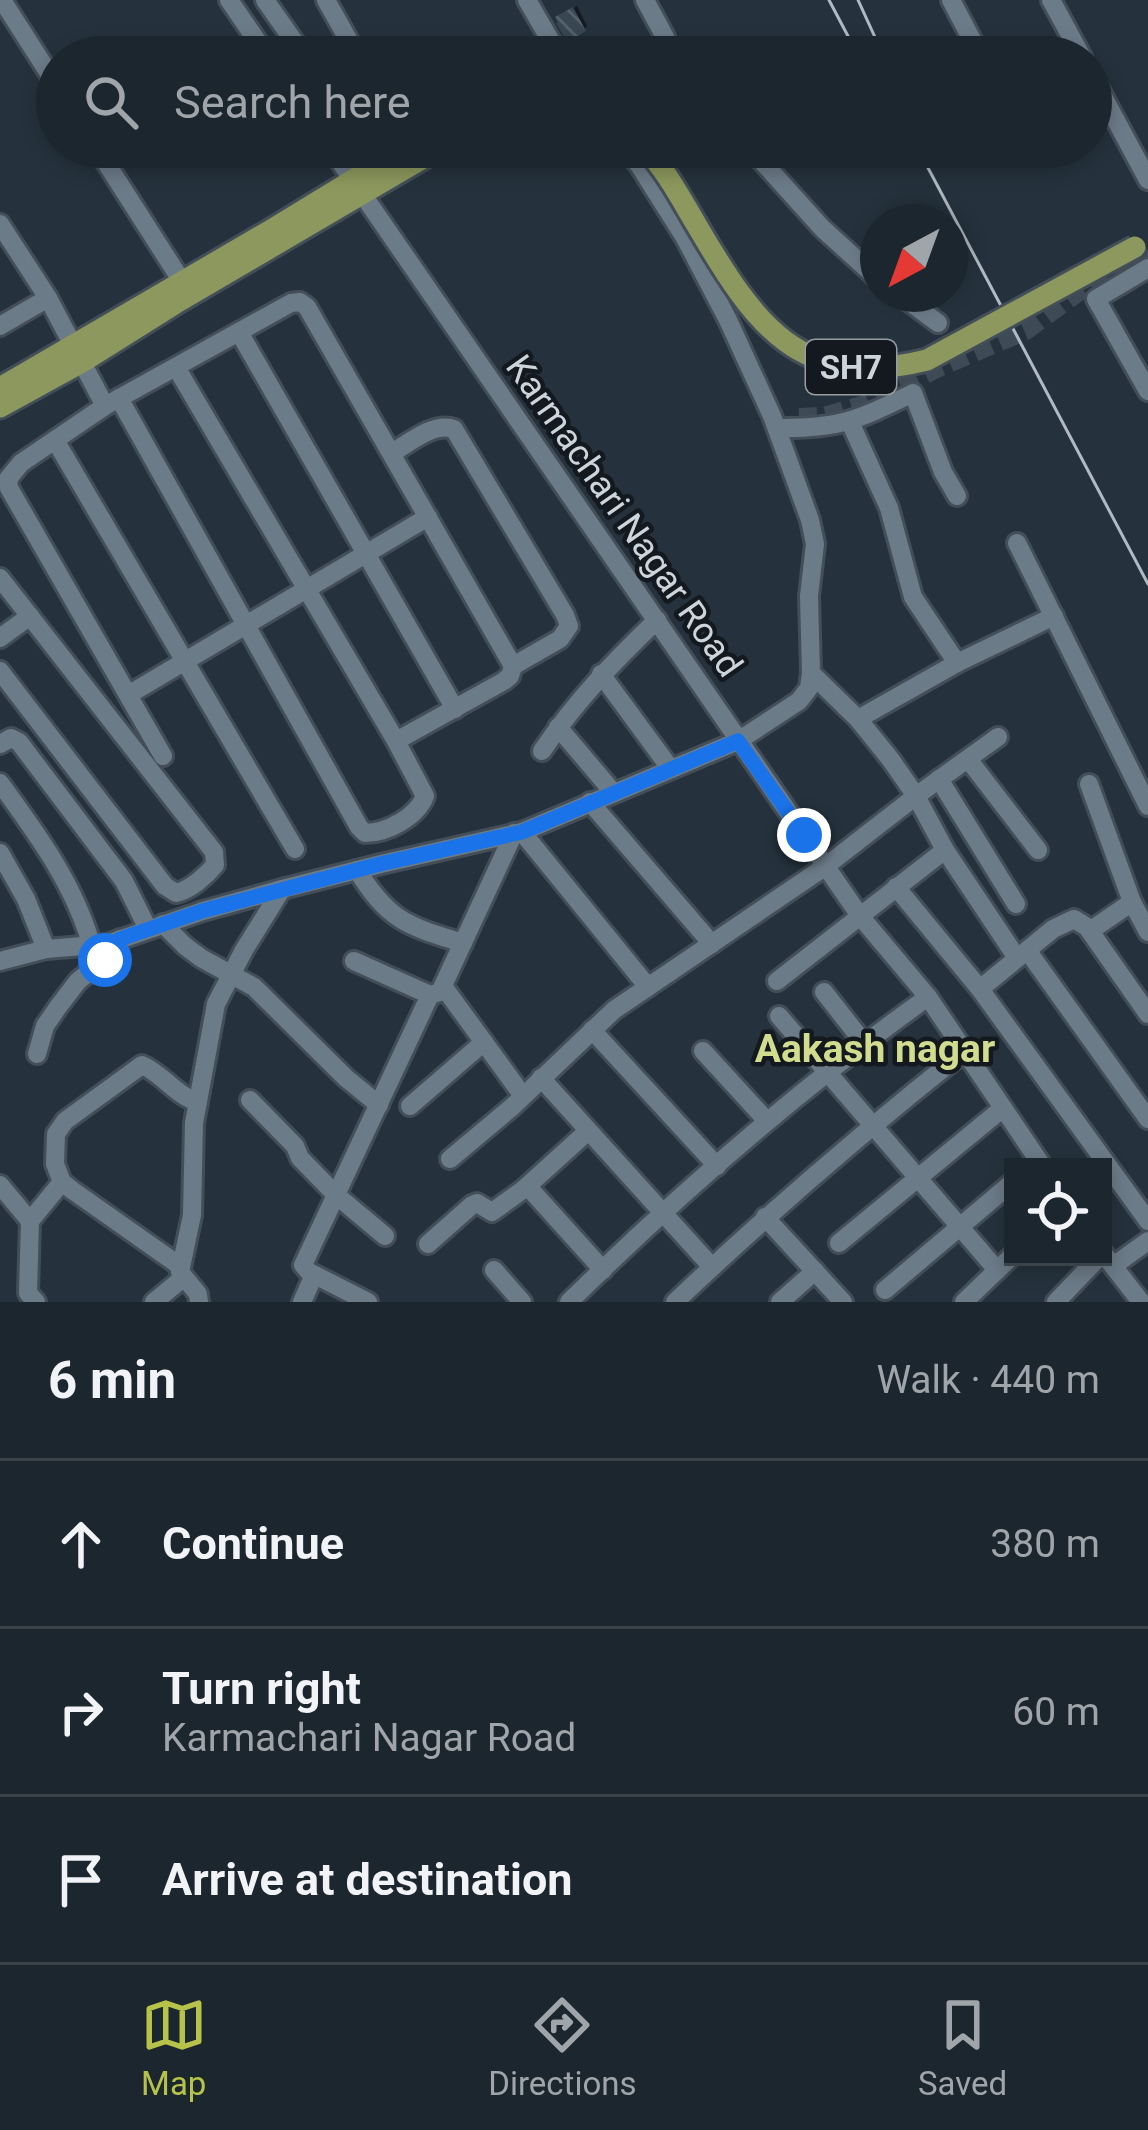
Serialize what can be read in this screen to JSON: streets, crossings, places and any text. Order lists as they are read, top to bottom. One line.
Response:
{"streets":{"main road":["SH7"],"street":["Karmachari Nagar Road"]},"districts":["Aakash nagar"],"north":"bottom left","page":{"search":"Search here","heading":["6 min","Walk · 440 m"],"list":[["Continue","380 m"],["Turn right","Karmachari Nagar Road","60 m"],"Arrive at destination"],"nav":["Map","Directions","Saved"]}}
